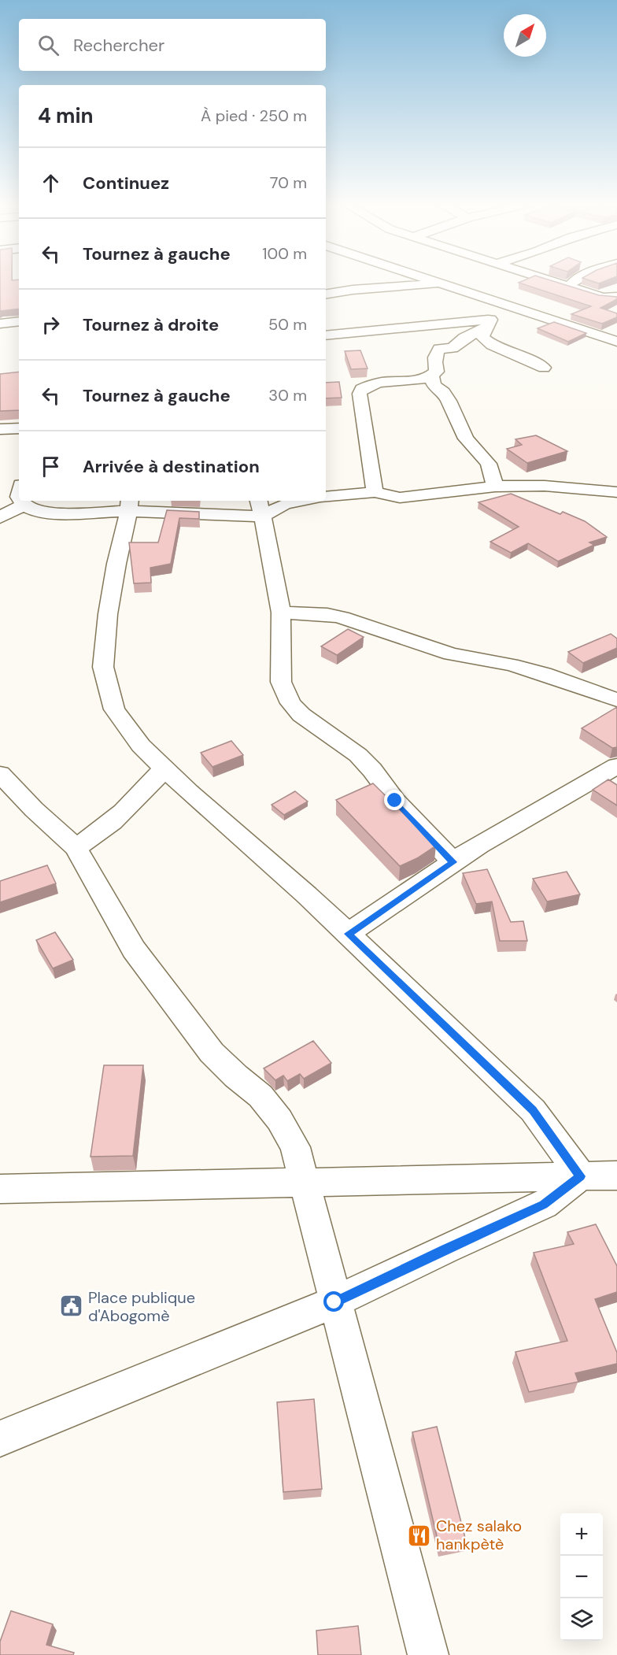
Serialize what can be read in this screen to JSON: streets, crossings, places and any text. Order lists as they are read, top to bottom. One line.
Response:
{"places":{"public building":["Place publique d'Abogomè"],"restaurant":["Chez salako hankpètè"]},"north":"top right","page":{"search":"Rechercher","heading":["4 min","À pied · 250 m"],"list":[["Continuez","70 m"],["Tournez à gauche","100 m"],["Tournez à droite","50 m"],["Tournez à gauche","30 m"],"Arrivée à destination"],"map_buttons":["+","−"]}}
